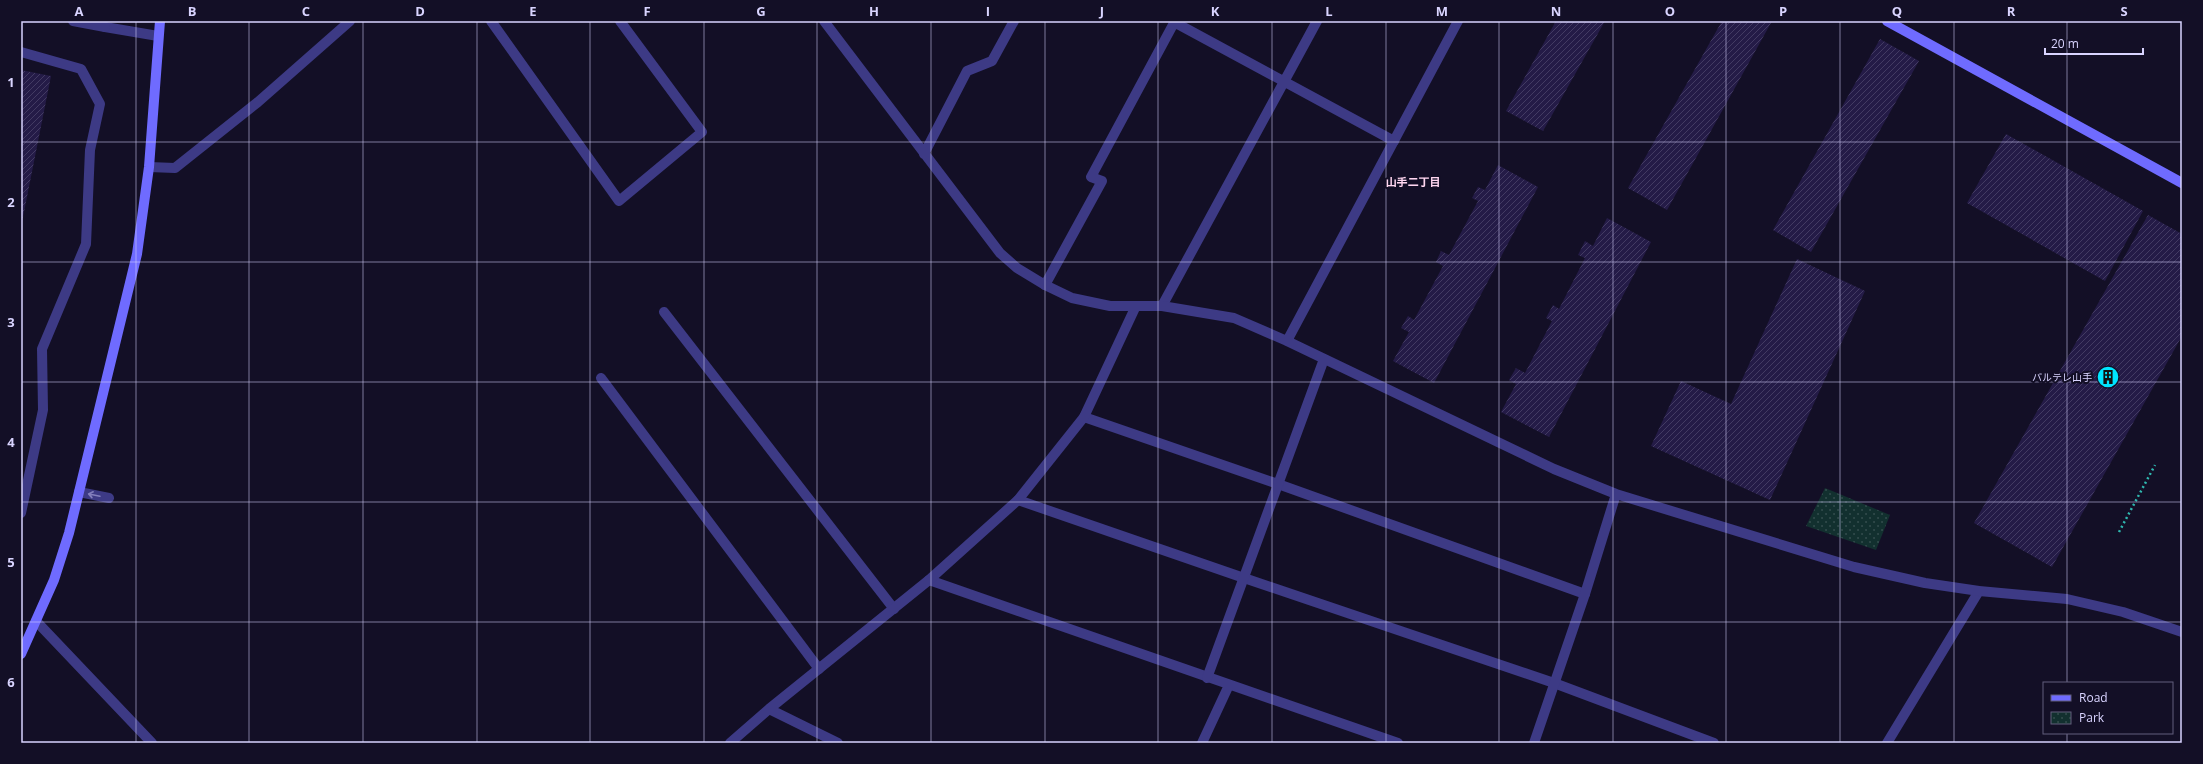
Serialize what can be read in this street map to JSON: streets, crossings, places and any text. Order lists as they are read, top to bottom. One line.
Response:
{"districts":["山手二丁目"],"places":{"building":["パルテレ山手"]},"legend":["Road","Park"],"scale_bar":"20 m","grid":{"columns":["A","B","C","D","E","F","G","H","I","J","K","L","M","N","O","P","Q","R","S"],"rows":["1","2","3","4","5","6"]}}
